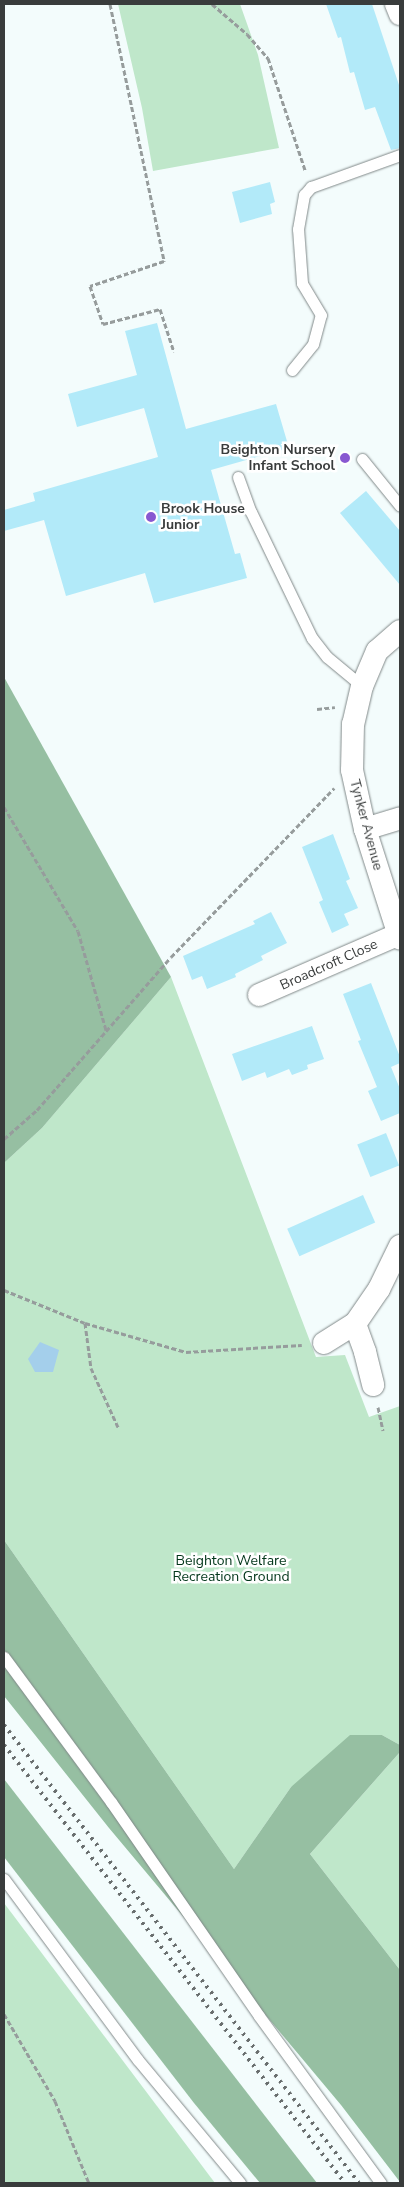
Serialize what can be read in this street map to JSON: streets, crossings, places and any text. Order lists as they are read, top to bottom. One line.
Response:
{"streets":{"street":["Tynker Avenue","Broadcroft Close"]},"crossings":[["Tynker Avenue","Broadcroft Close"]],"parks":["Beighton Welfare Recreation Ground"],"places":["Beighton Nursery Infant School","Brook House Junior"]}
